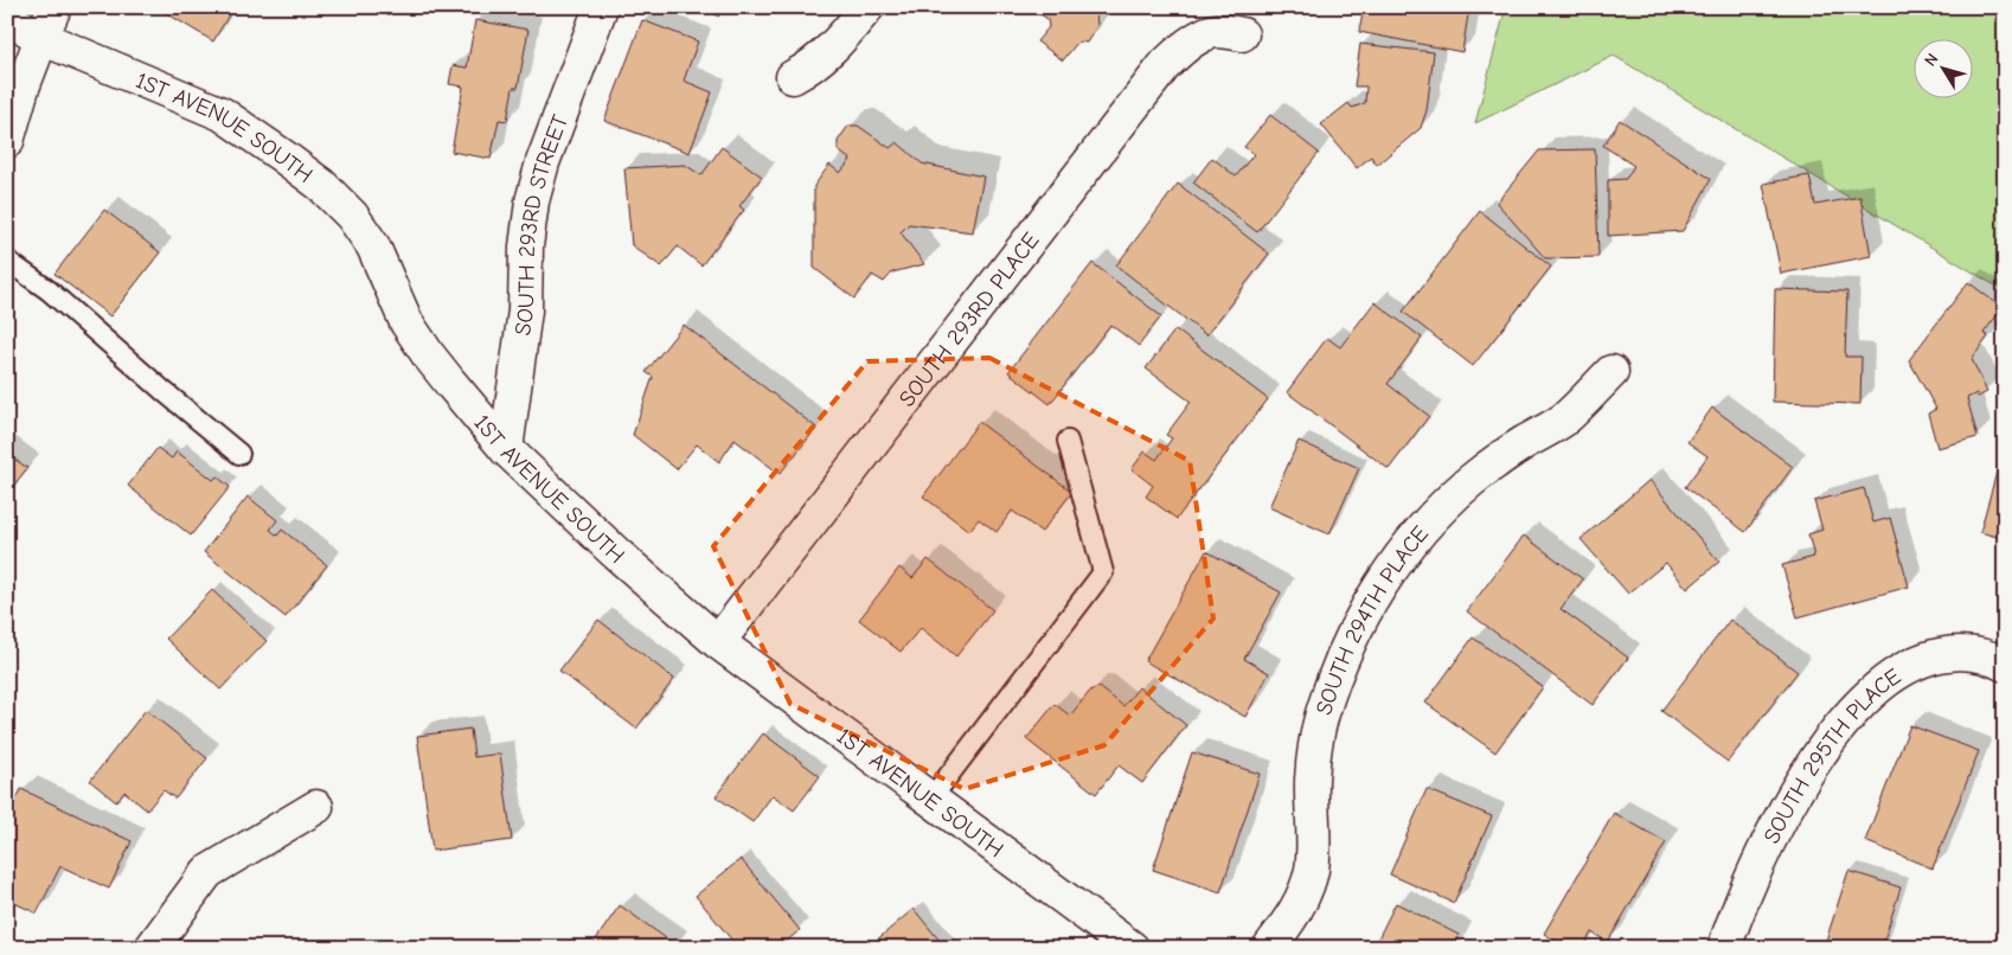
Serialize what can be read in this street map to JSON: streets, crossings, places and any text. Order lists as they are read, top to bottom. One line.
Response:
{"streets":{"street":["1ST AVENUE SOUTH","SOUTH 293RD STREET","SOUTH 293RD PLACE","SOUTH 294TH PLACE","SOUTH 295TH PLACE"]},"crossings":[["1ST AVENUE SOUTH","SOUTH 293RD STREET"],["1ST AVENUE SOUTH","SOUTH 293RD PLACE"]],"north":"top left"}
